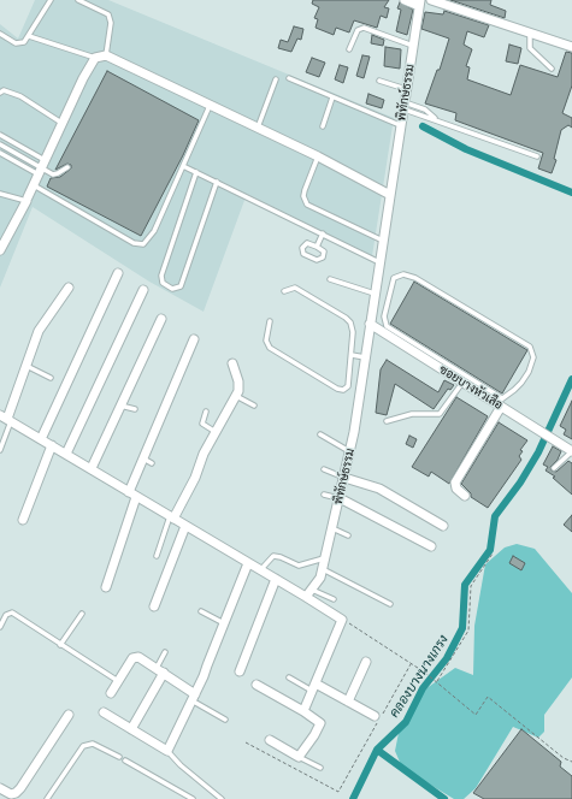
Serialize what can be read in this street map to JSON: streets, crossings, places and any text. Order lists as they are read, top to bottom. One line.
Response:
{"streets":{"street":["พิทักษ์ธรรม","ซอยบางหัวเสือ"]},"crossings":[["พิทักษ์ธรรม","ซอยบางหัวเสือ"]],"water":["คลองบางนางเกรง"]}
